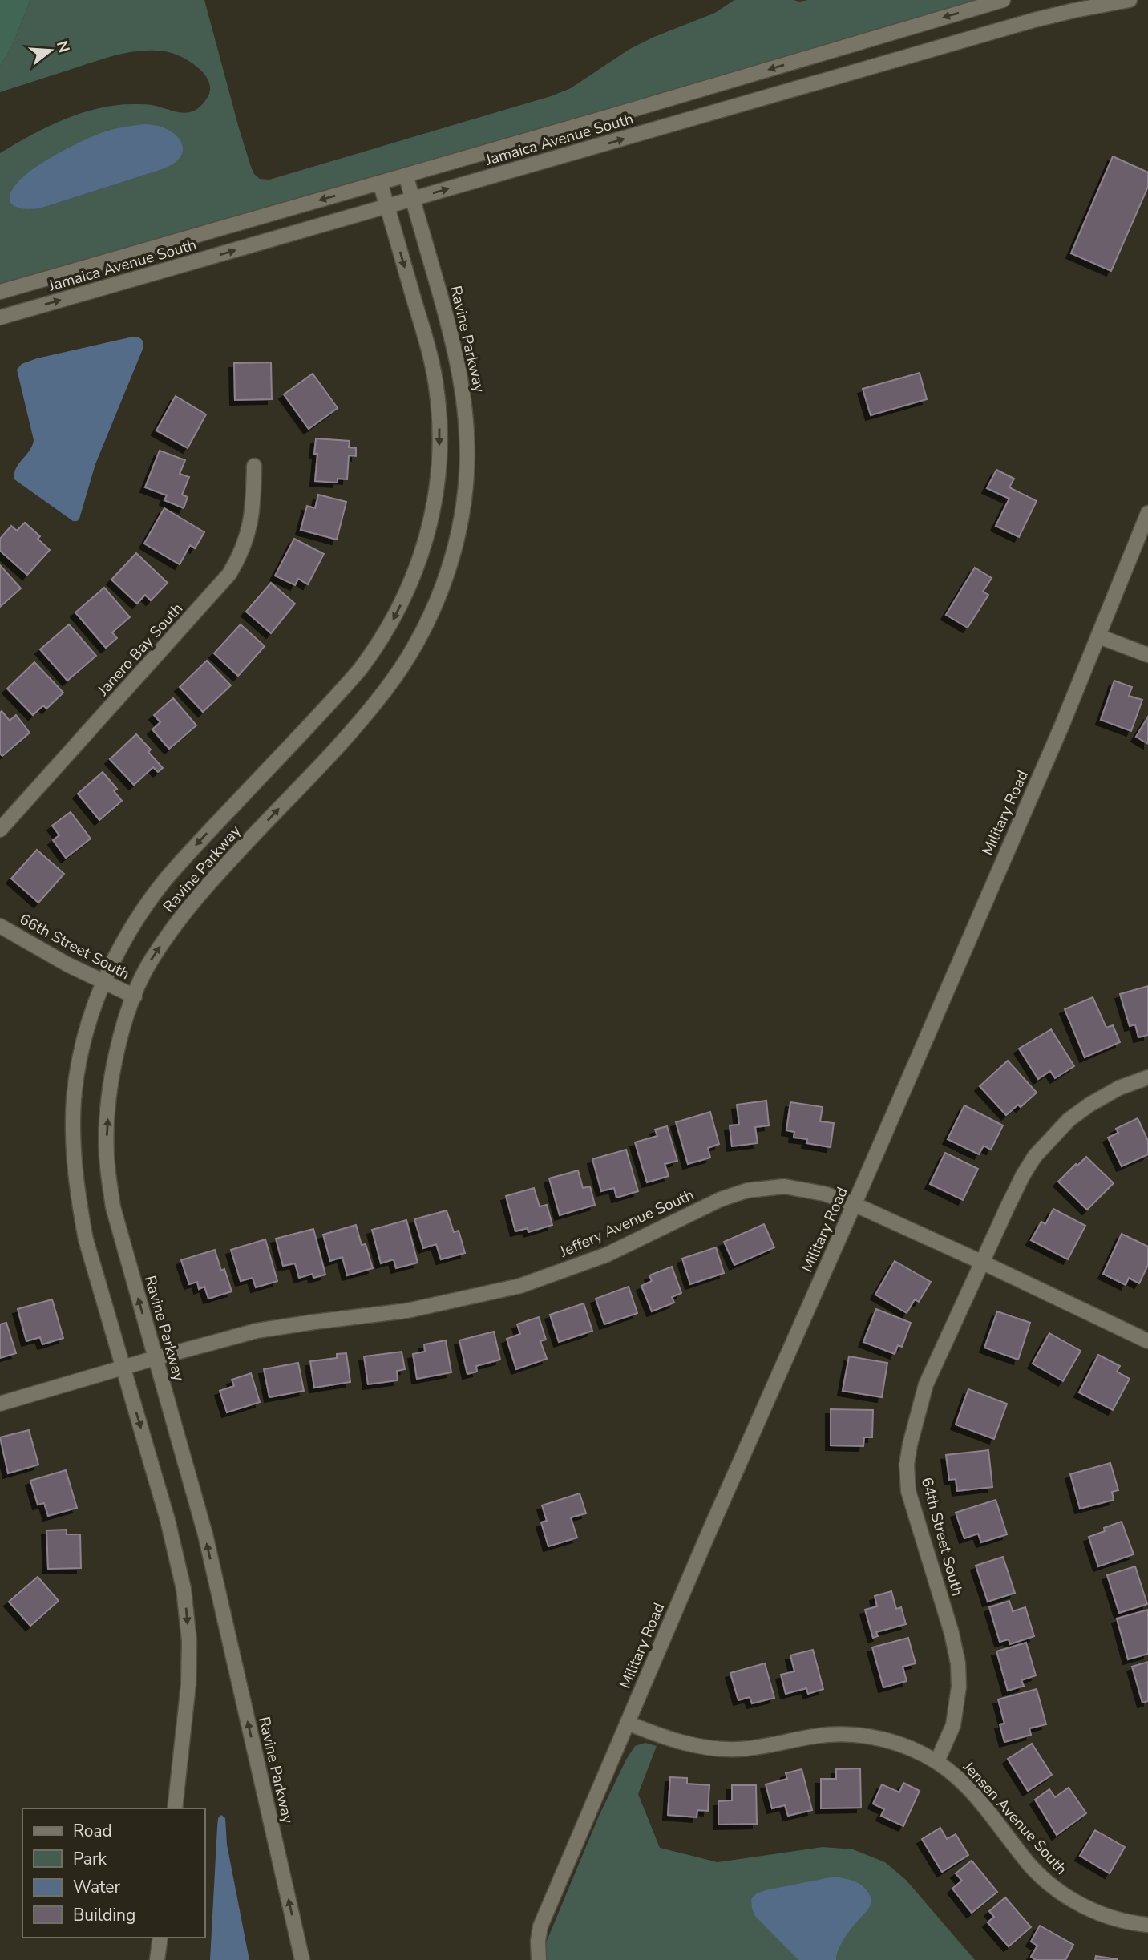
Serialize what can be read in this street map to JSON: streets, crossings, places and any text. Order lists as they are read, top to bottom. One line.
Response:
{"streets":{"street":["Jamaica Avenue South","Ravine Parkway","Janero Bay South","Military Road","66th Street South","Jeffery Avenue South","64th Street South","Jensen Avenue South"]},"crossings":[["Jamaica Avenue South","Ravine Parkway"],["Ravine Parkway","66th Street South"],["Ravine Parkway","Jeffery Avenue South"],["Military Road","Jeffery Avenue South"],["Military Road","Jensen Avenue South"],["Jeffery Avenue South","64th Street South"],["64th Street South","Jensen Avenue South"]],"legend":["Road","Park","Water","Building"],"north":"right"}
